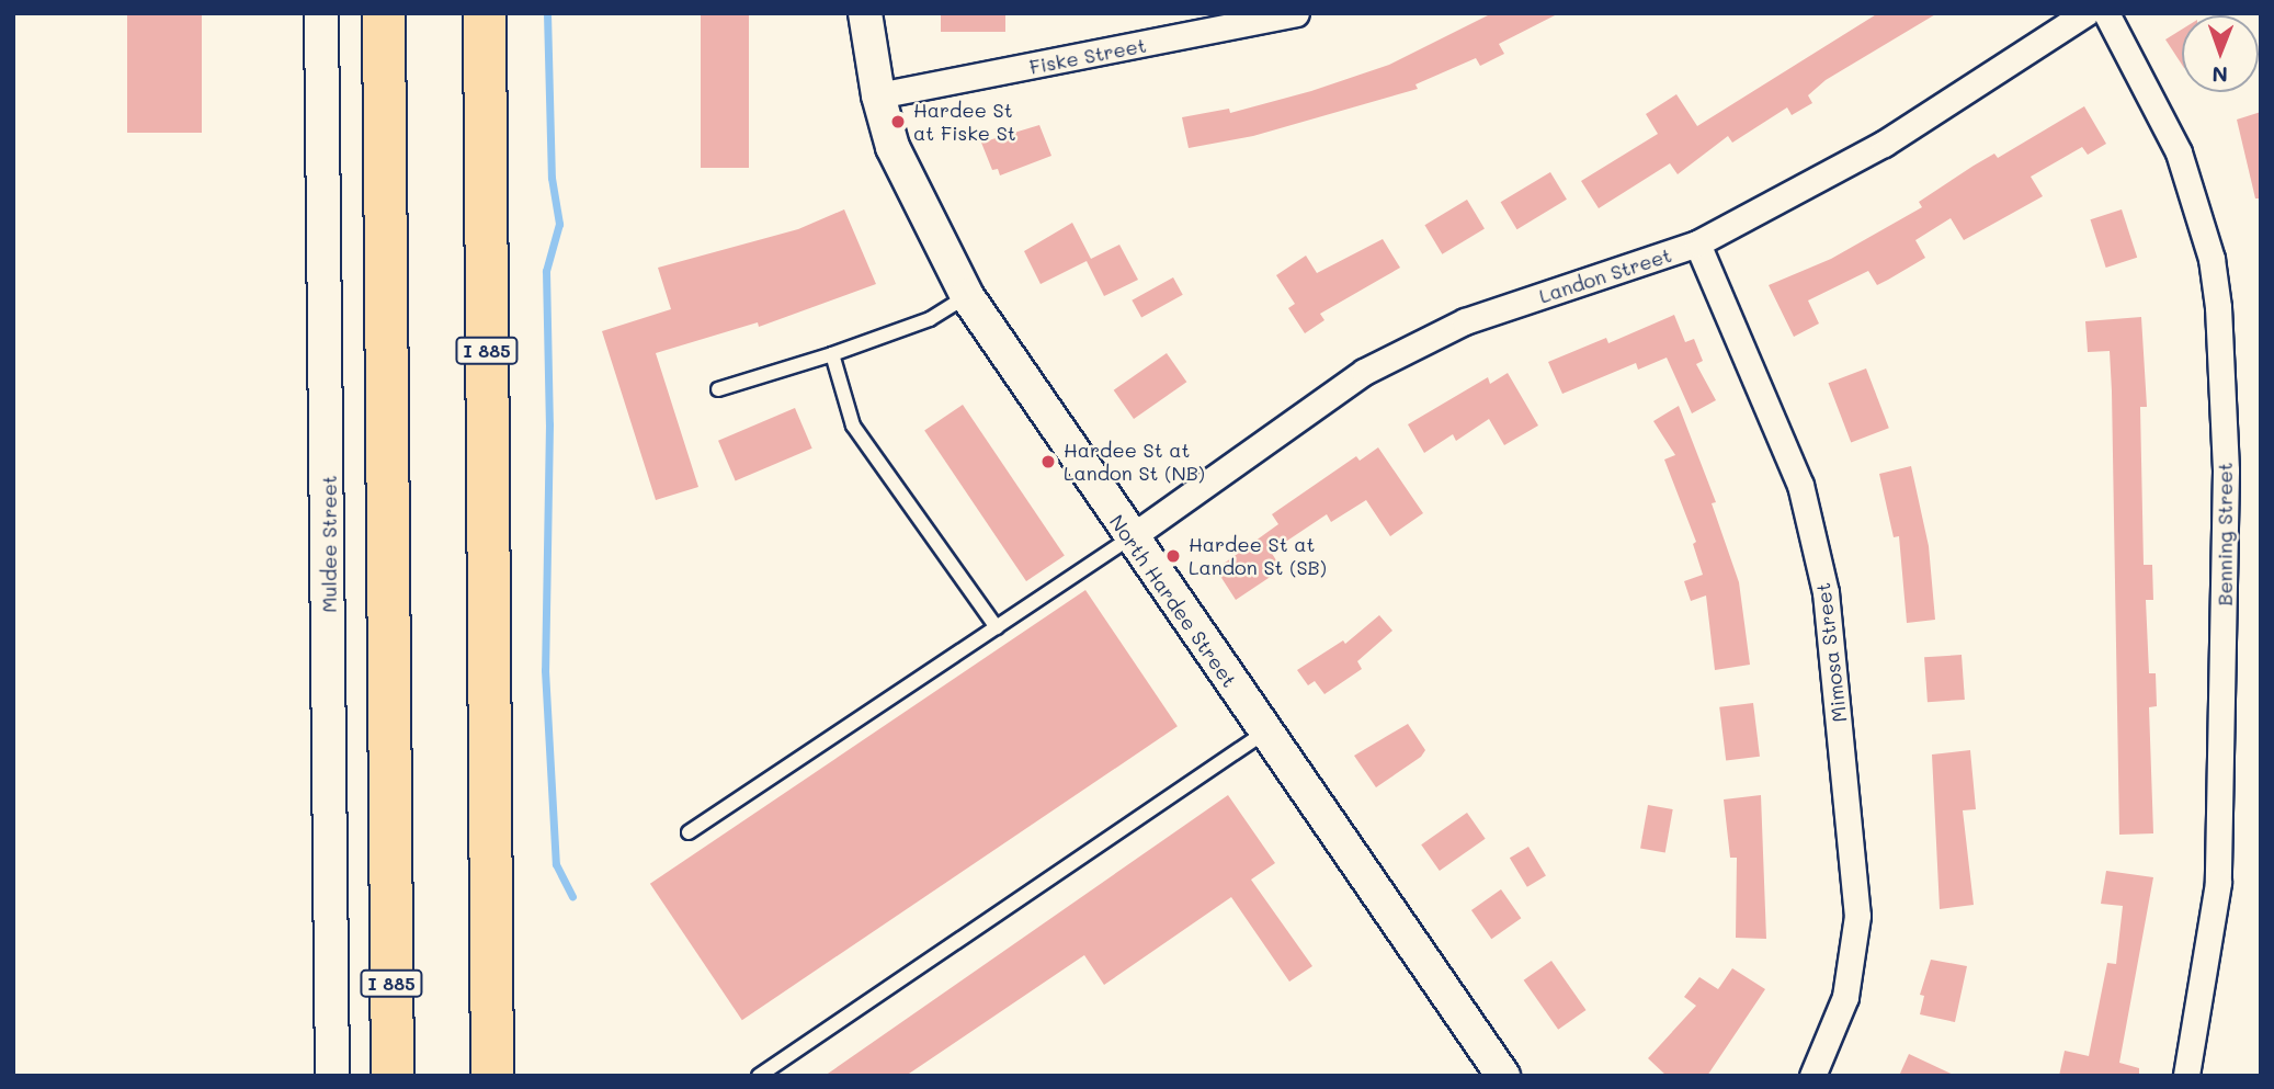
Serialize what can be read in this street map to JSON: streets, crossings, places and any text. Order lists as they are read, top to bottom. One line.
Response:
{"streets":{"highway":["I 885"],"street":["Fiske Street","Landon Street","Benning Street","Muldee Street","North Hardee Street","Mimosa Street"]},"crossings":[["Fiske Street","North Hardee Street"],["Landon Street","North Hardee Street"],["Landon Street","Mimosa Street"]],"places":["Hardee St at Fiske St","Hardee St at Landon St (NB)","Hardee St at Landon St (SB)"],"north":"bottom"}
